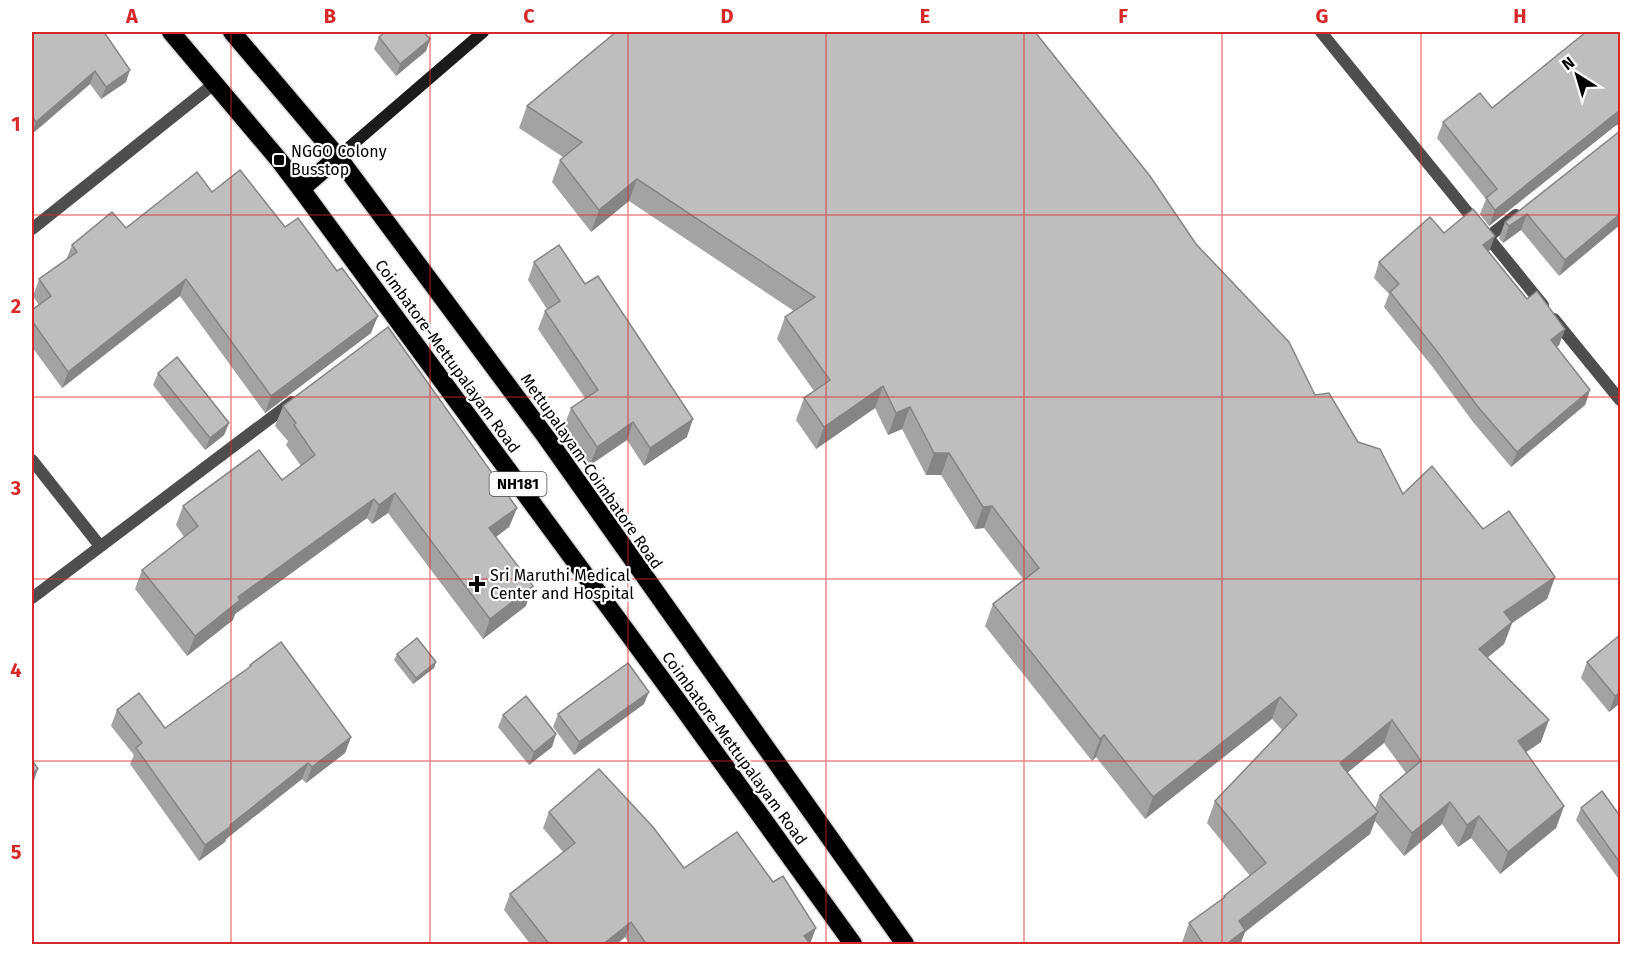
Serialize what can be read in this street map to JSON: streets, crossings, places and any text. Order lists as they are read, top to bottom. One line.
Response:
{"streets":{"highway":["Coimbatore-Mettupalayam Road","Mettupalayam-Coimbatore Road","NH181"]},"places":{"transit":["NGGO Colony Busstop"],"health":["Sri Maruthi Medical Center and Hospital"]},"north":"top left","grid":{"columns":["A","B","C","D","E","F","G","H"],"rows":["1","2","3","4","5"]}}
